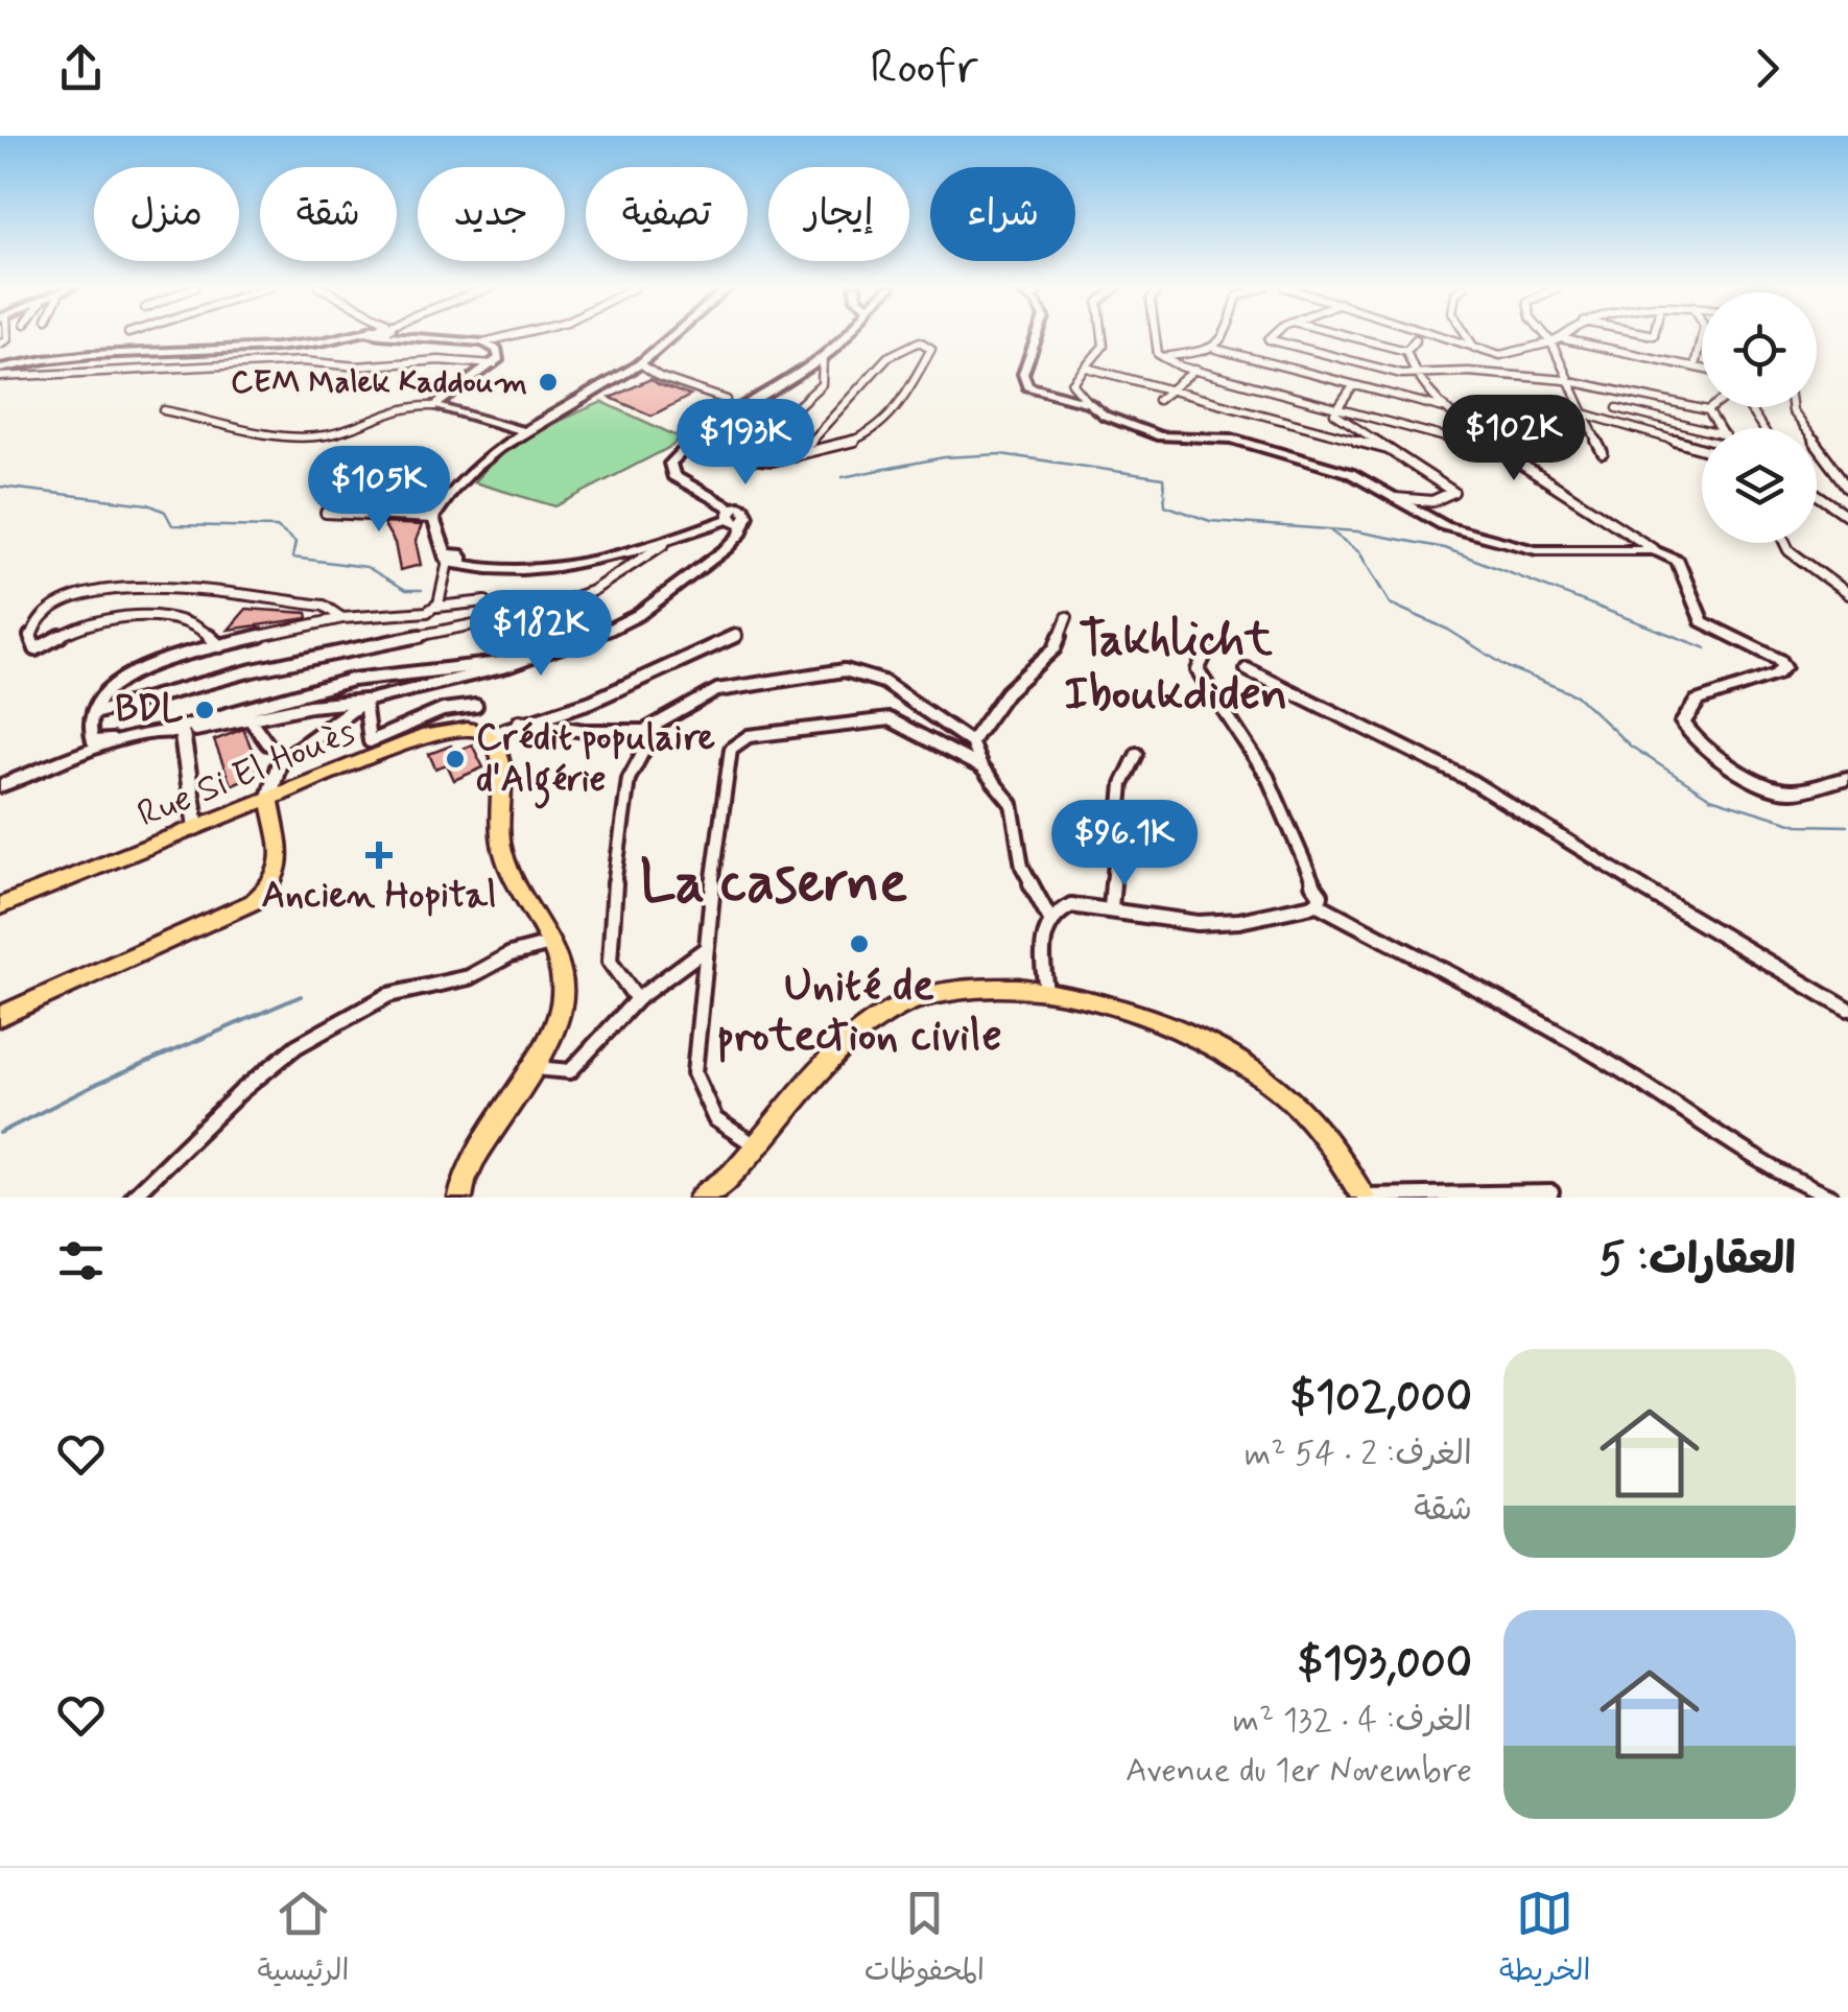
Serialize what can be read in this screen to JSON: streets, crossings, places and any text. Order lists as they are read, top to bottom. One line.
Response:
{"streets":{"main road":["Rue Si El Houès"]},"districts":["Takhlicht Iboukdiden","La caserne"],"places":{"other":["CEM Malek Kaddoum","BDL","Crédit populaire d'Algérie","Unité de protection civile"],"health":["Ancien Hopital"]},"page":{"header":"Roofr","chip":["شراء","إيجار","تصفية","جديد","شقة","منزل"],"price":["$102K","$193K","$105K","$182K","$96.1K"],"heading":"العقارات: 5","list":[{"name":"$102,000","note":"الغرف: 2 · 54 m² · شقة"},{"name":"$193,000","note":"الغرف: 4 · 132 m² · Avenue du 1er Novembre"}],"tabs":["الخريطة","المحفوظات","الرئيسية"]}}
